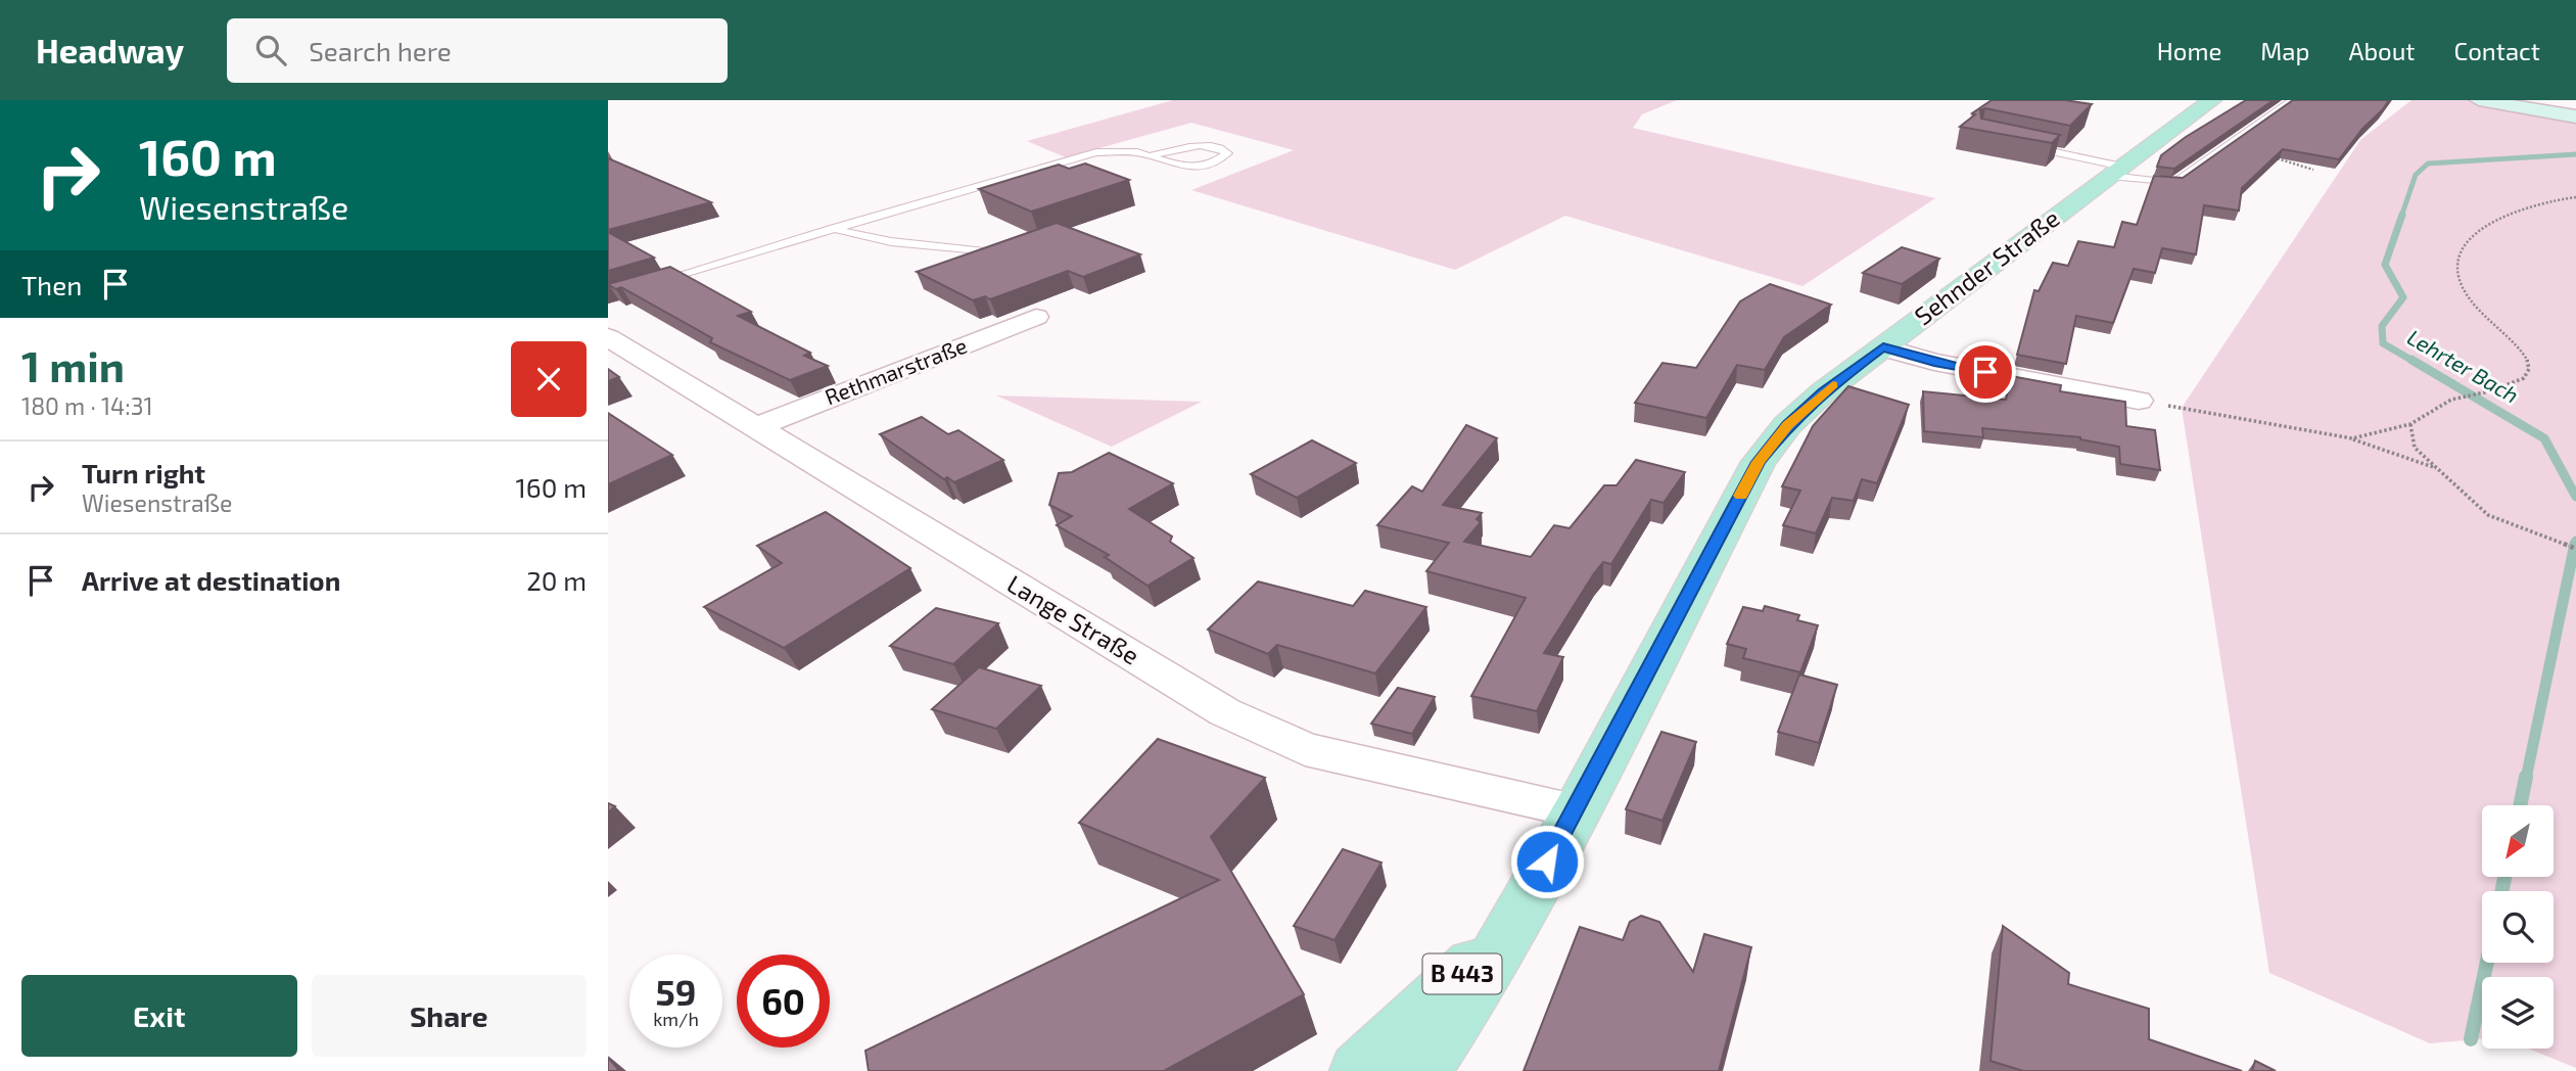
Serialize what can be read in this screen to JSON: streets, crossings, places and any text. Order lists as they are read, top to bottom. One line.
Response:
{"streets":{"main road":["Sehnder Straße","B 443"],"street":["Rethmarstraße","Lange Straße"]},"crossings":[["Sehnder Straße","Lange Straße"],["Rethmarstraße","Lange Straße"]],"water":["Lehrter Bach"],"north":"bottom left","page":{"header":"Headway","search":"Search here","nav":["Home","Map","About","Contact"],"turn":["160 m","Wiesenstraße"],"then":"Then","heading":["1 min","180 m · 14:31"],"list":[{"name":"Turn right","note":"Wiesenstraße","value":"160 m"},{"name":"Arrive at destination","value":"20 m"}],"speed":"59 km/h","limit":"60","buttons":["Exit","Share"]}}
